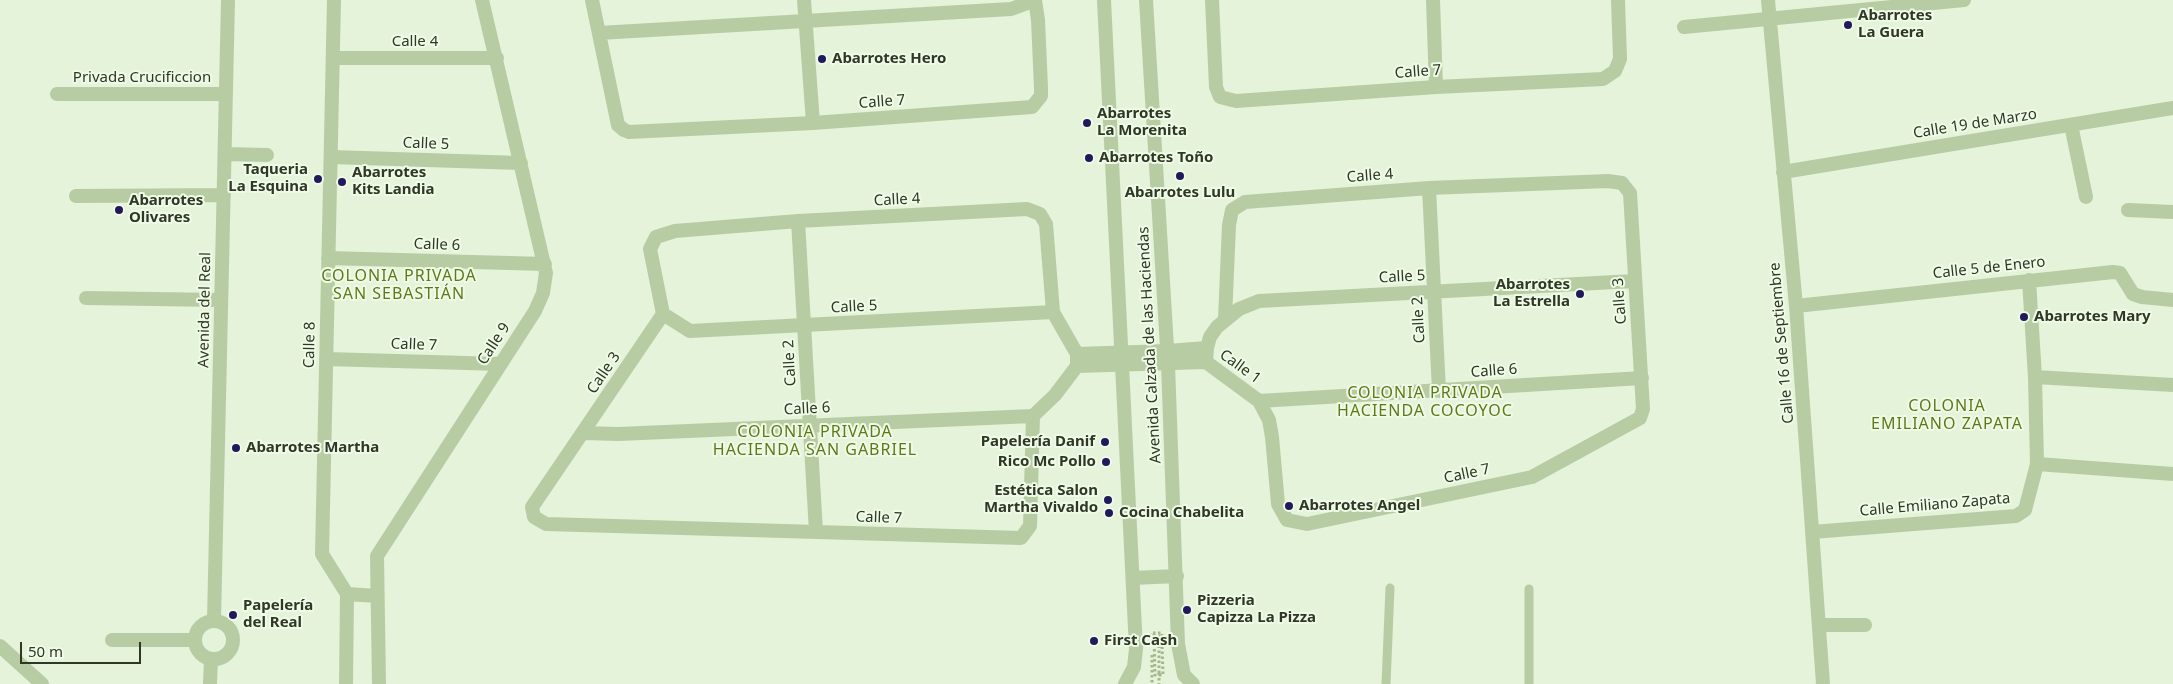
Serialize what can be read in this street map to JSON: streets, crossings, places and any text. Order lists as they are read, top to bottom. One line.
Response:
{"streets":{"street":["Calle 4","Calle 7","Privada Crucificcion","Calle 19 de Marzo","Calle 5","Calle 6","Calle 5 de Enero","Calle 3","Avenida del Real","Calle 2","Calle 16 de Septiembre","Calle 9","Calle 8","Avenida Calzada de las Haciendas","Calle 1","Calle Emiliano Zapata"]},"crossings":[["Calle 4","Calle 5"],["Calle 4","Calle 3"],["Calle 4","Calle 2"],["Calle 4","Calle 9"],["Calle 4","Calle 8"],["Calle 7","Calle 6"],["Calle 7","Calle 3"],["Calle 7","Calle 2"],["Calle 7","Calle 9"],["Calle 7","Calle 8"],["Calle 7","Calle 1"],["Privada Crucificcion","Avenida del Real"],["Calle 19 de Marzo","Calle 16 de Septiembre"],["Calle 5","Calle 3"],["Calle 5","Calle 2"],["Calle 5","Calle 9"],["Calle 5","Calle 8"],["Calle 5","Calle 1"],["Calle 6","Calle 3"],["Calle 6","Calle 2"],["Calle 6","Calle 9"],["Calle 6","Calle 8"],["Calle 6","Calle 1"],["Calle 5 de Enero","Calle 16 de Septiembre"],["Calle 5 de Enero","Calle Emiliano Zapata"],["Calle 16 de Septiembre","Calle Emiliano Zapata"],["Avenida Calzada de las Haciendas","Calle 1"]],"districts":["COLONIA PRIVADA SAN SEBASTIÁN","COLONIA PRIVADA HACIENDA COCOYOC","COLONIA EMILIANO ZAPATA","COLONIA PRIVADA HACIENDA SAN GABRIEL"],"places":["Abarrotes La Guera","Abarrotes Hero","Abarrotes La Morenita","Abarrotes Toño","Abarrotes Lulu","Taqueria La Esquina","Abarrotes Kits Landia","Abarrotes Olivares","Abarrotes La Estrella","Abarrotes Mary","Papelería Danif","Abarrotes Martha","Rico Mc Pollo","Estética Salon Martha Vivaldo","Abarrotes Angel","Cocina Chabelita","Pizzeria Capizza La Pizza","Papelería del Real","First Cash"],"scale_bar":"50 m"}
